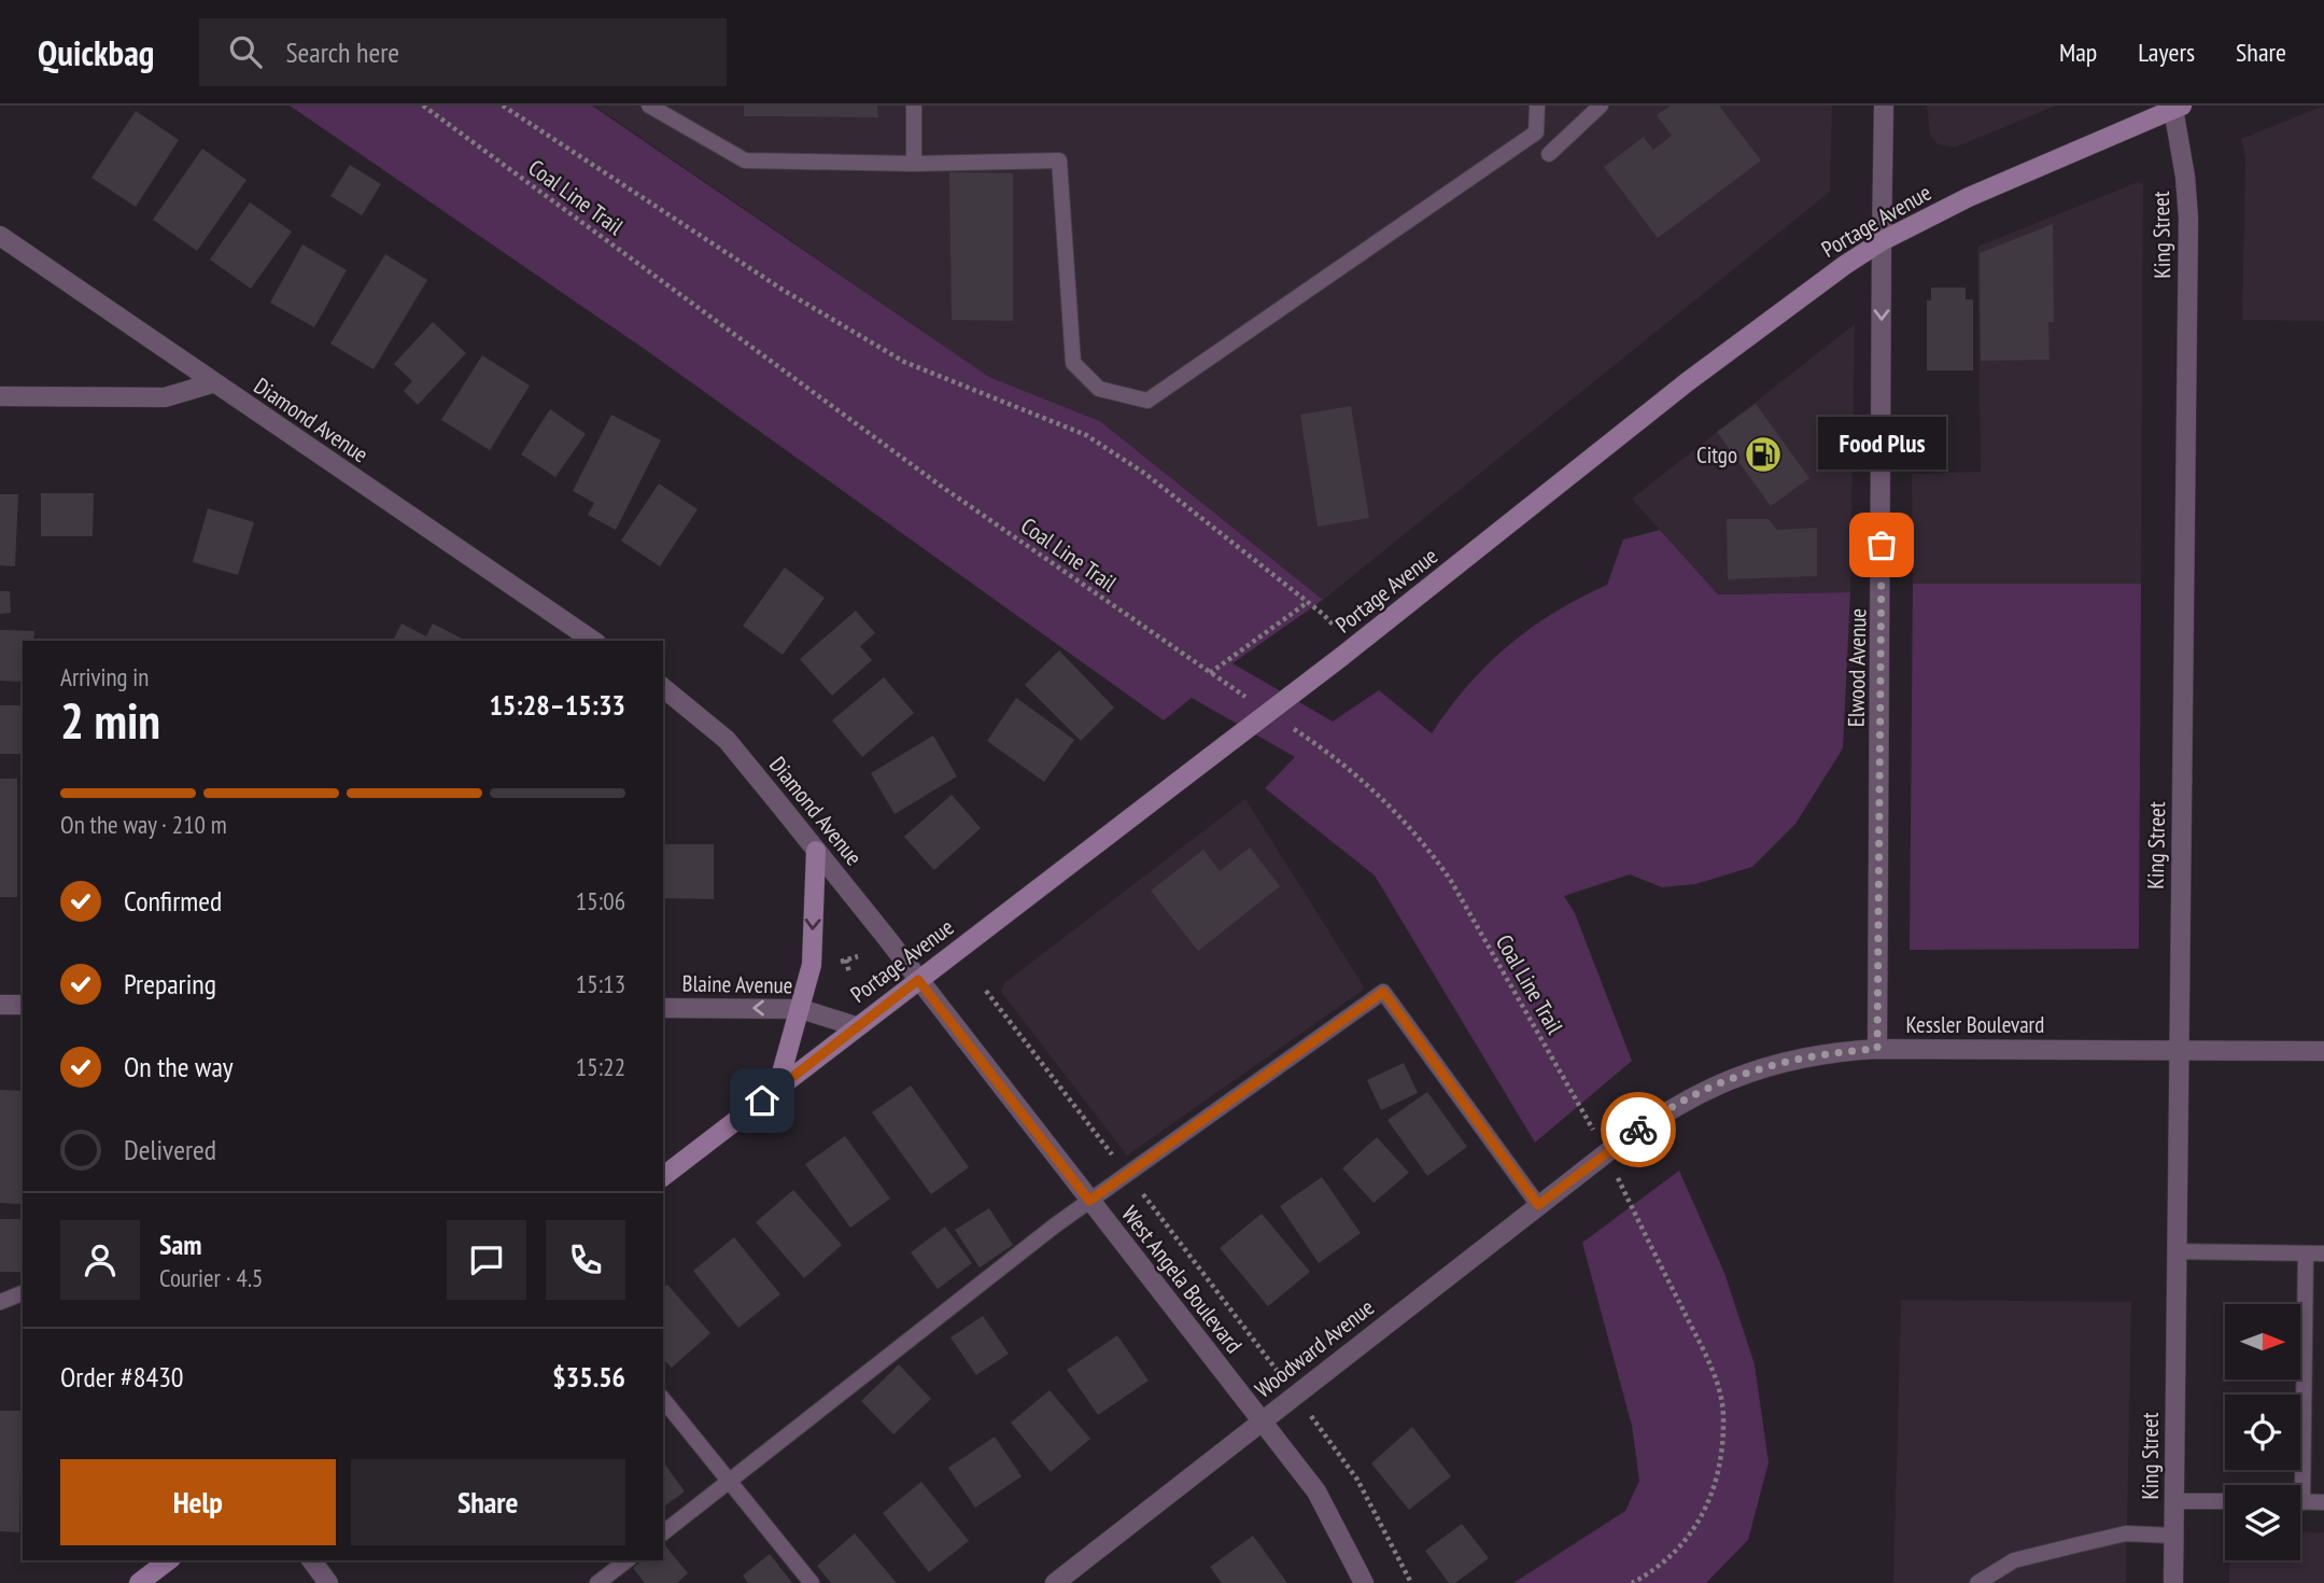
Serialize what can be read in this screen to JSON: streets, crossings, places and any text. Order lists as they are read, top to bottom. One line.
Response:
{"streets":{"main road":["Portage Avenue"],"street":["King Street","Diamond Avenue","Elwood Avenue","Blaine Avenue","Kessler Boulevard","West Angela Boulevard","Woodward Avenue"],"path":["Coal Line Trail"]},"crossings":[["Portage Avenue","King Street"],["Portage Avenue","Diamond Avenue"],["Portage Avenue","Elwood Avenue"],["Portage Avenue","Blaine Avenue"],["Portage Avenue","West Angela Boulevard"],["King Street","Kessler Boulevard"],["Diamond Avenue","West Angela Boulevard"],["Elwood Avenue","Kessler Boulevard"],["Kessler Boulevard","Woodward Avenue"],["West Angela Boulevard","Woodward Avenue"]],"one_way":["Elwood Avenue","Blaine Avenue"],"places":{"fuel station":["Citgo"],"other":["Food Plus"]},"north":"right","page":{"header":"Quickbag","search":"Search here","nav":["Map","Layers","Share"],"bubble":"Food Plus","heading":["2 min","Arriving in","15:28–15:33"],"panel":["Sam","Courier · 4.5","Order #8430","$35.56"],"bar":"On the way · 210 m","list":[["Confirmed","15:06"],["Preparing","15:13"],["On the way","15:22"],"Delivered"],"buttons":["Help","Share"]}}
